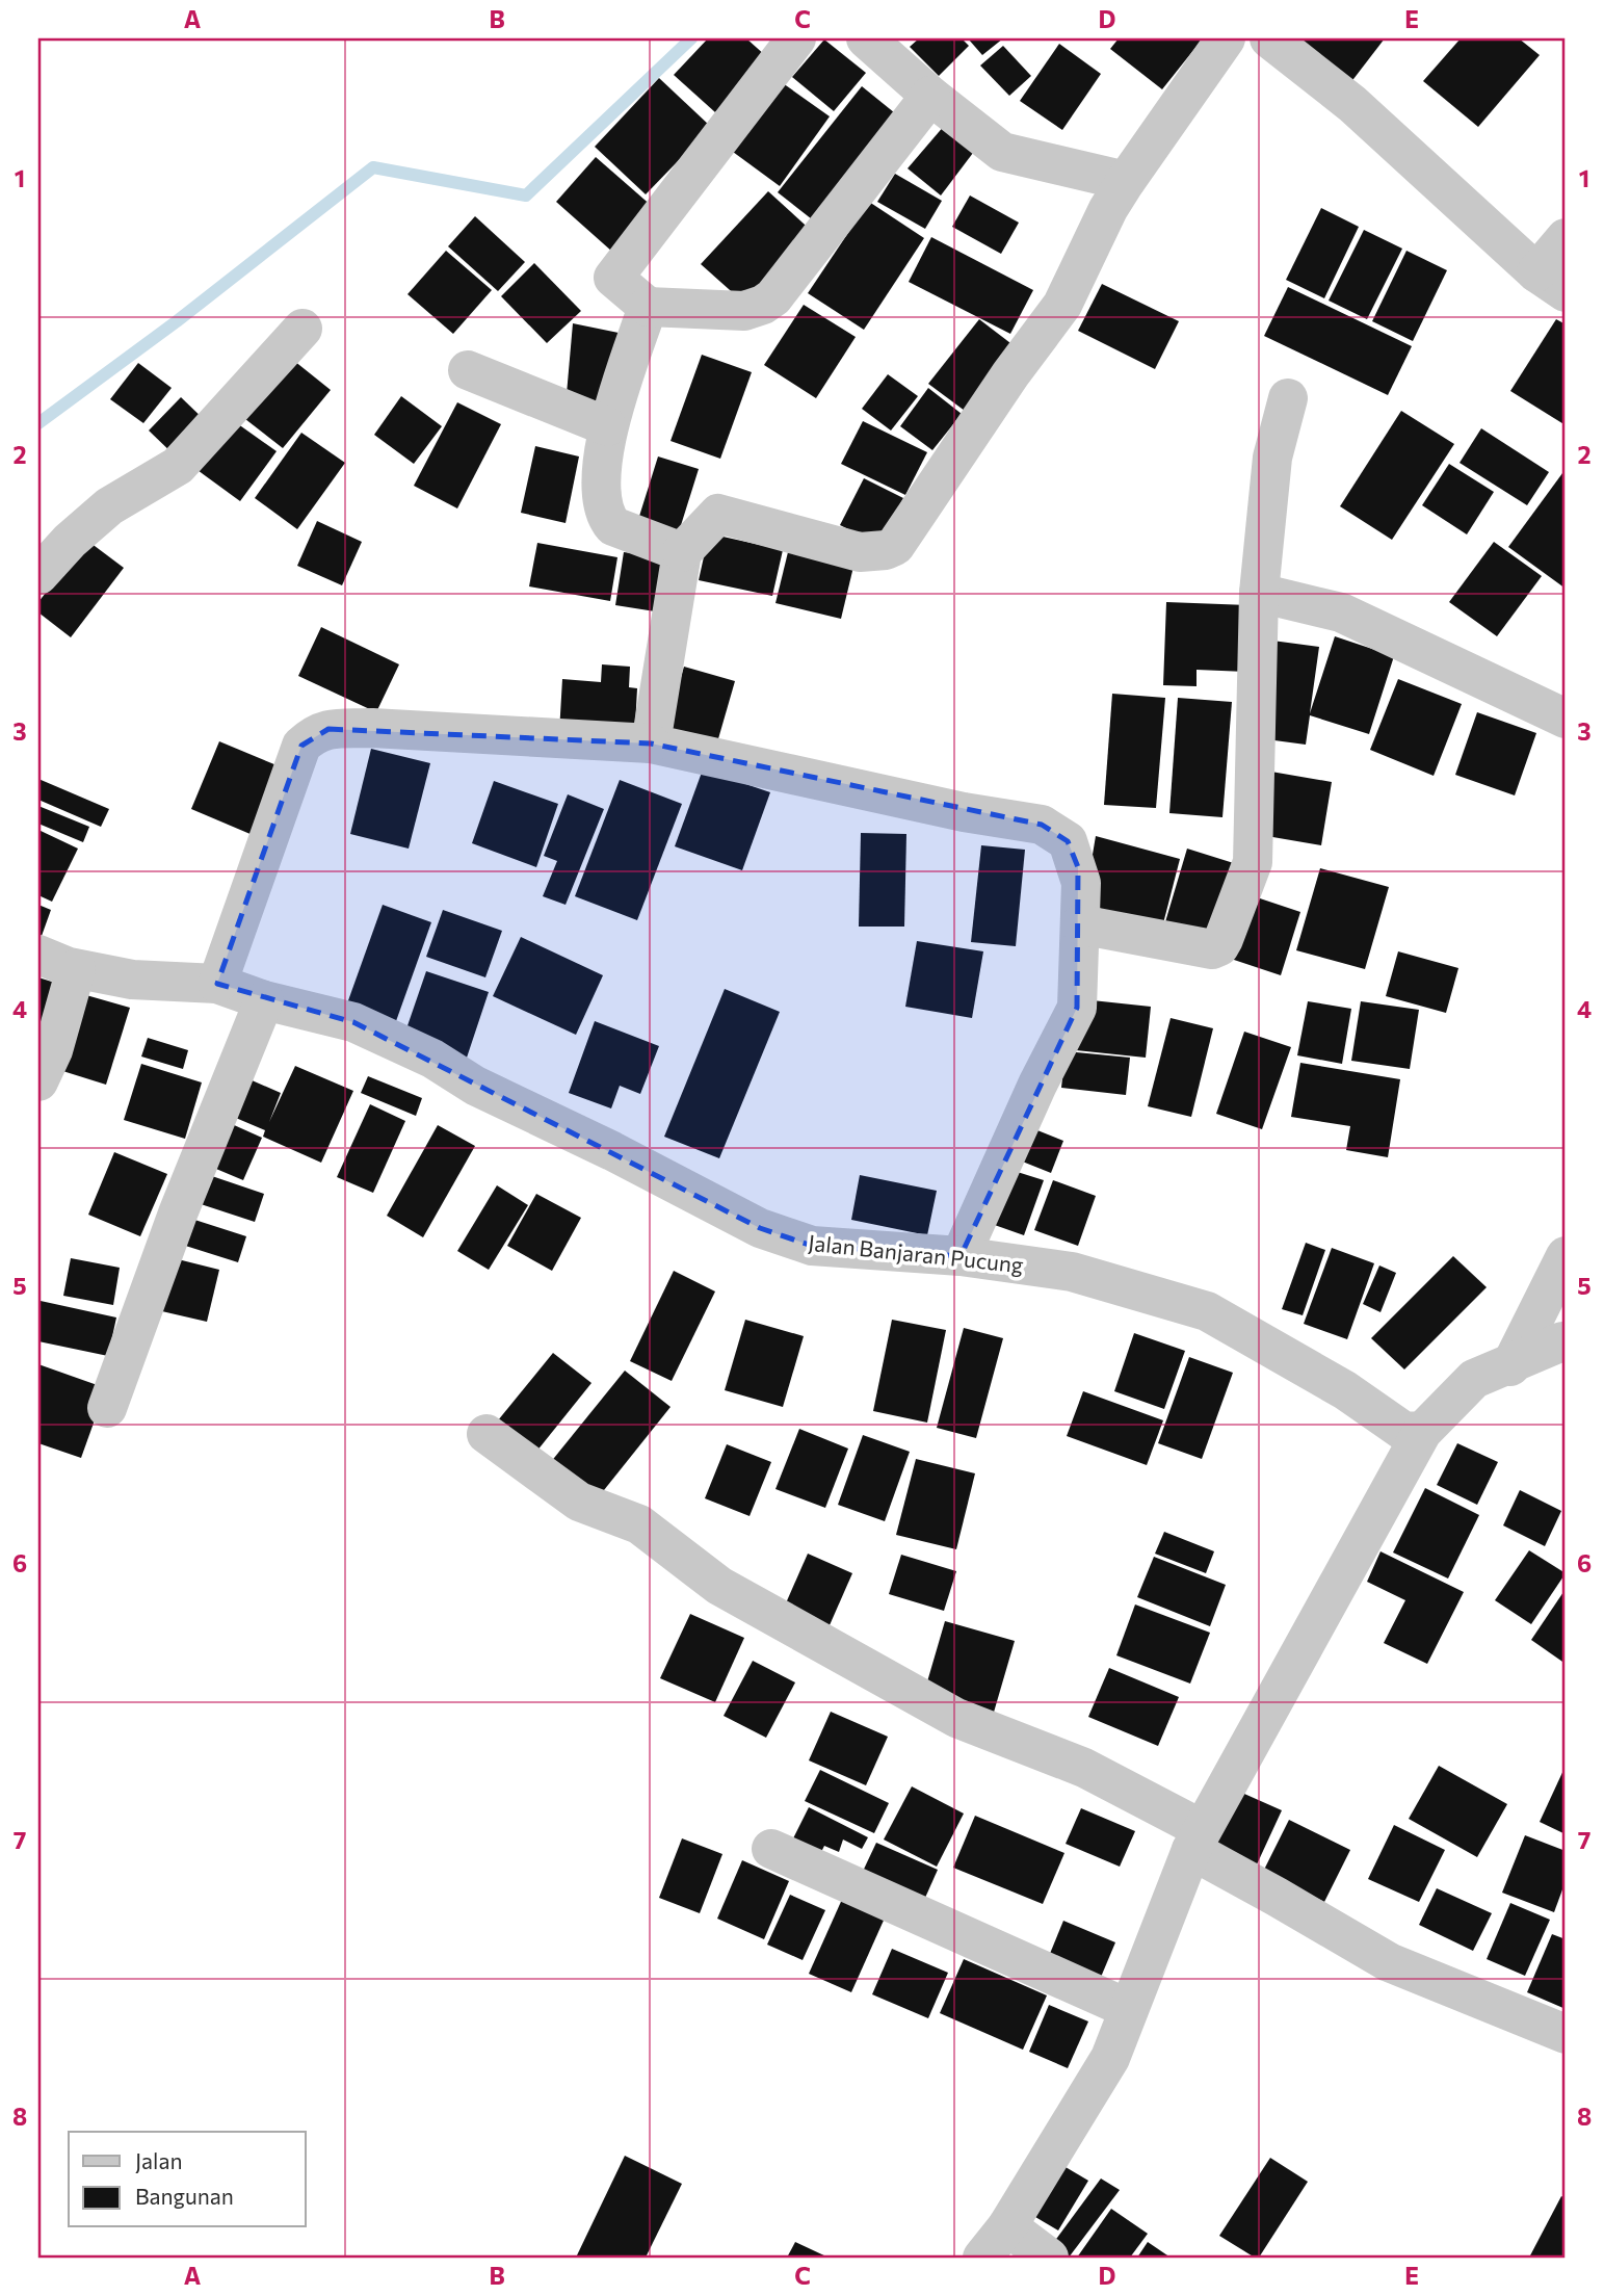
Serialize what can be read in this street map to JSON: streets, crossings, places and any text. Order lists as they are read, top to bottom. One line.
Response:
{"streets":{"street":["Jalan Banjaran Pucung"]},"legend":["Jalan","Bangunan"],"grid":{"columns":["A","B","C","D","E"],"rows":["1","2","3","4","5","6","7","8"]}}
